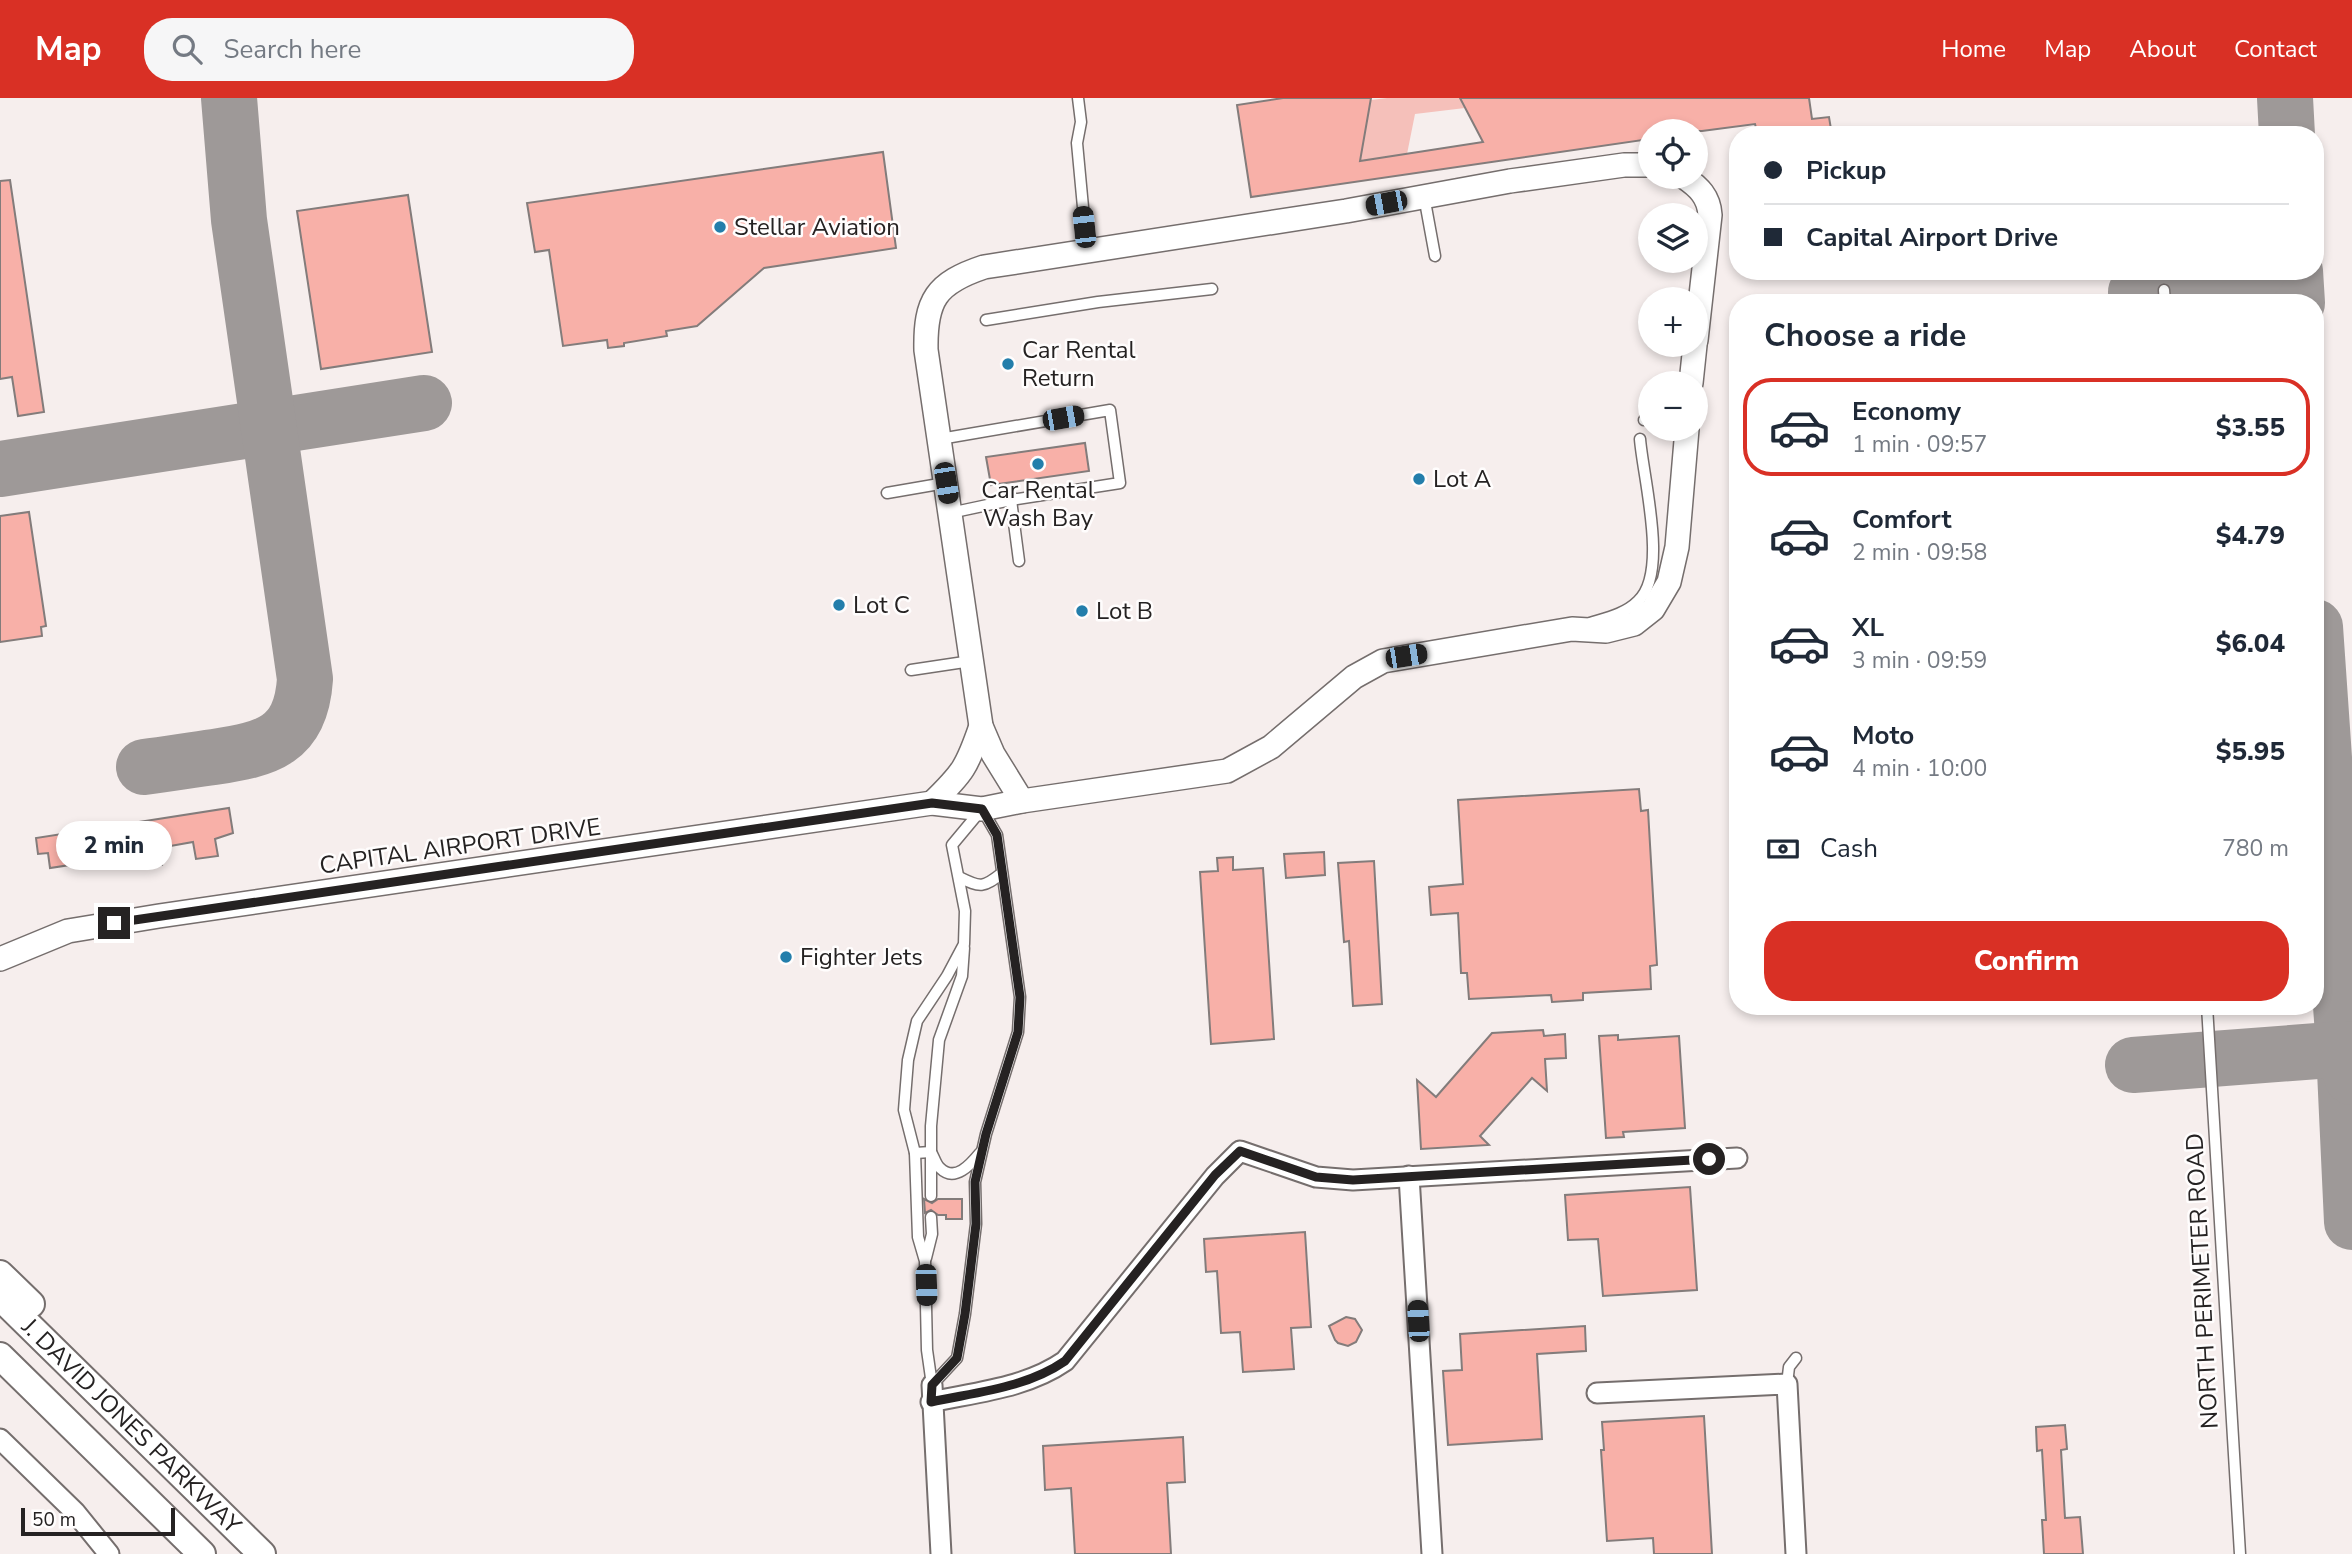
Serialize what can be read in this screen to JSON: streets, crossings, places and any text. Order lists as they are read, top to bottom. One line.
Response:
{"streets":{"main road":["J. DAVID JONES PARKWAY"],"street":["CAPITAL AIRPORT DRIVE"],"lane":["NORTH PERIMETER ROAD"]},"places":["Stellar Aviation","Car Rental Return","Car Rental Wash Bay","Lot A","Lot C","Lot B","Fighter Jets"],"scale_bar":"50 m","page":{"header":"Map","search":"Search here","nav":["Home","Map","About","Contact"],"map_buttons":["+","−"],"banner":["Pickup","Capital Airport Drive"],"heading":"Choose a ride","list":[{"name":"Economy","note":"1 min · 09:57","value":"$3.55"},{"name":"Comfort","note":"2 min · 09:58","value":"$4.79"},{"name":"XL","note":"3 min · 09:59","value":"$6.04"},{"name":"Moto","note":"4 min · 10:00","value":"$5.95"}],"pay":["Cash","780 m"],"bubble":"2 min","buttons":"Confirm","scale":"50 m"}}
